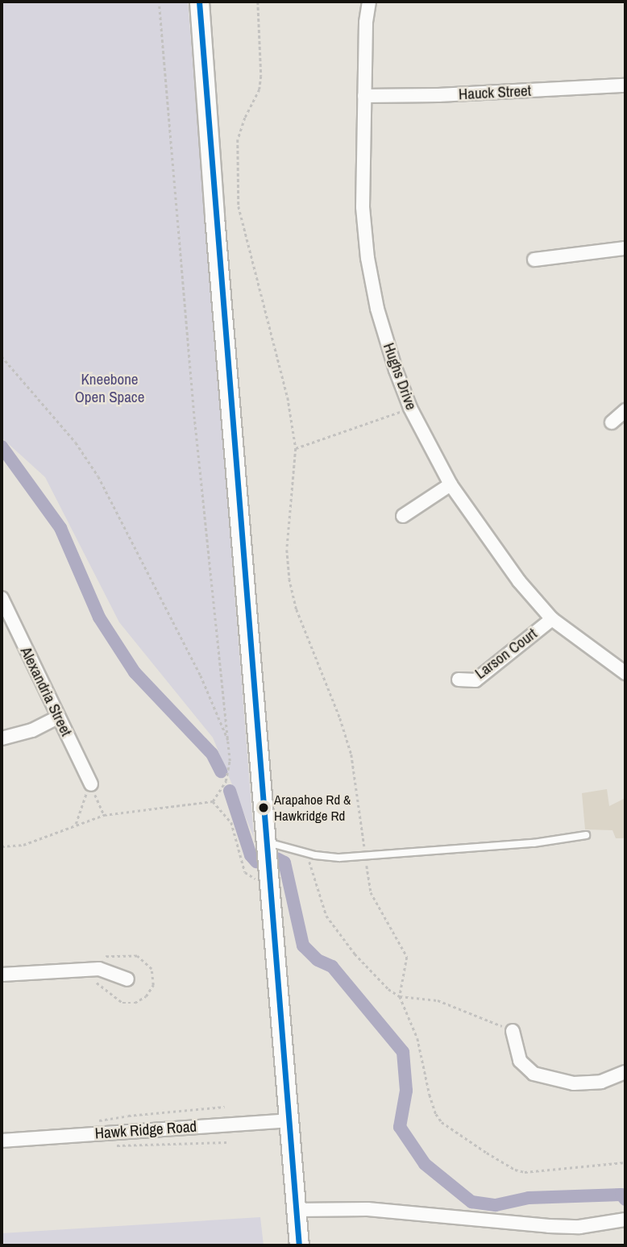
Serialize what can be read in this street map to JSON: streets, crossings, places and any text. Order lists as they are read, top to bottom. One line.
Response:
{"streets":{"street":["Hauck Street","Hughs Drive","Larson Court","Alexandria Street","Hawk Ridge Road"]},"crossings":[["Hauck Street","Hughs Drive"],["Hughs Drive","Larson Court"]],"parks":["Kneebone Open Space"],"places":["Arapahoe Rd & Hawkridge Rd"]}
